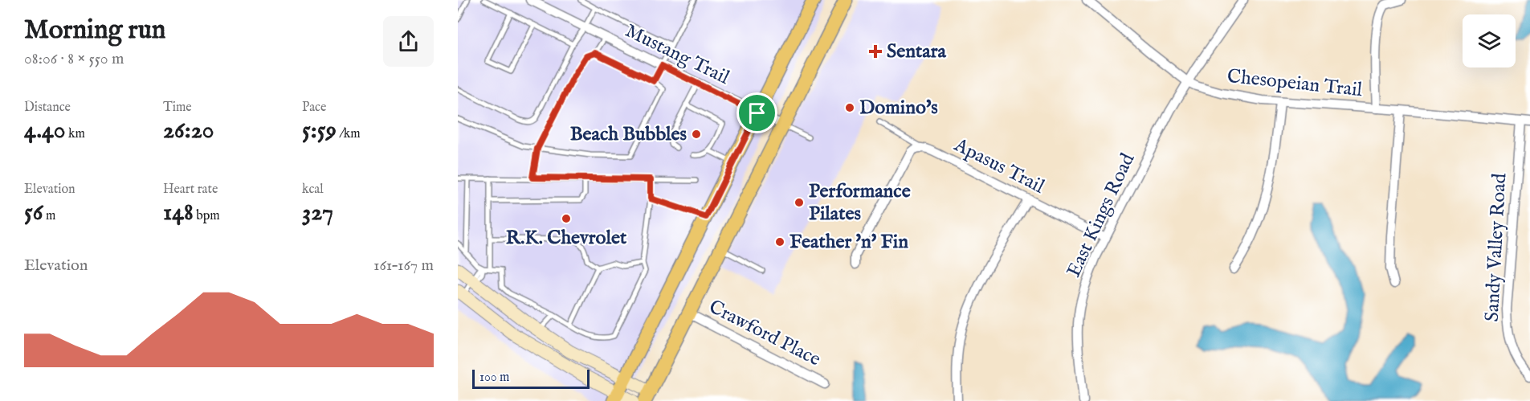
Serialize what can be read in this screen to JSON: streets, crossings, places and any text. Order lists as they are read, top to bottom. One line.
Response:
{"streets":{"street":["Mustang Trail","Chesopeian Trail","Apasus Trail","East Kings Road","Sandy Valley Road","Crawford Place"]},"crossings":[["Chesopeian Trail","East Kings Road"],["Chesopeian Trail","Sandy Valley Road"],["Apasus Trail","East Kings Road"]],"places":{"health":["Sentara"],"other":["Domino's","Beach Bubbles","Performance Pilates","R.K. Chevrolet","Feather 'n' Fin"]},"scale_bar":"100 m","page":{"heading":["Morning run","08:06 · 8 × 550 m"],"stats":[["Distance","4.40 km"],["Time","26:20"],["Pace","5:59 /km"],["Elevation","56 m"],["Heart rate","148 bpm"],["kcal","327"]],"chart":["Elevation","161–167 m"],"scale":"100 m"}}
